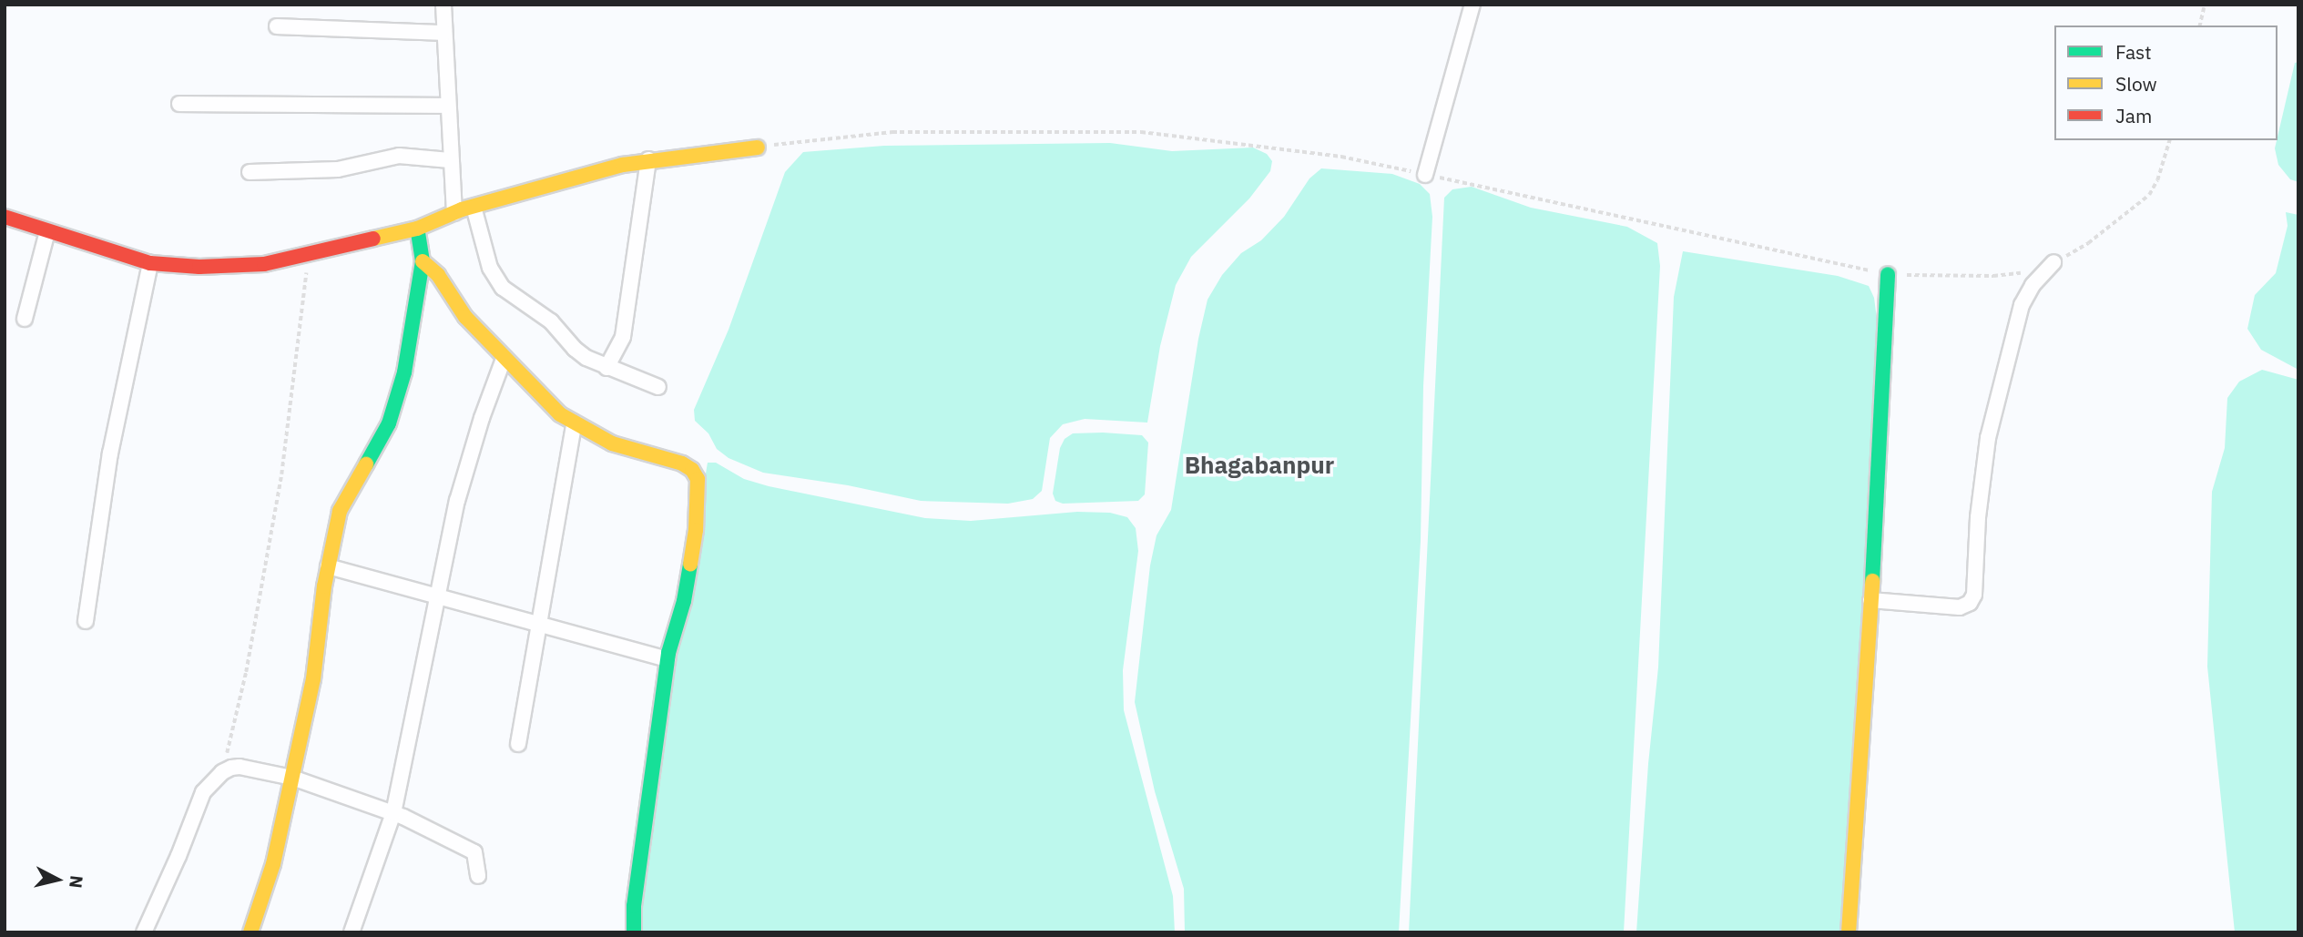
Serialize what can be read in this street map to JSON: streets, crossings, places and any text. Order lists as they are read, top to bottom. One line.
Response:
{"districts":["Bhagabanpur"],"legend":["Fast","Slow","Jam"],"north":"right"}
